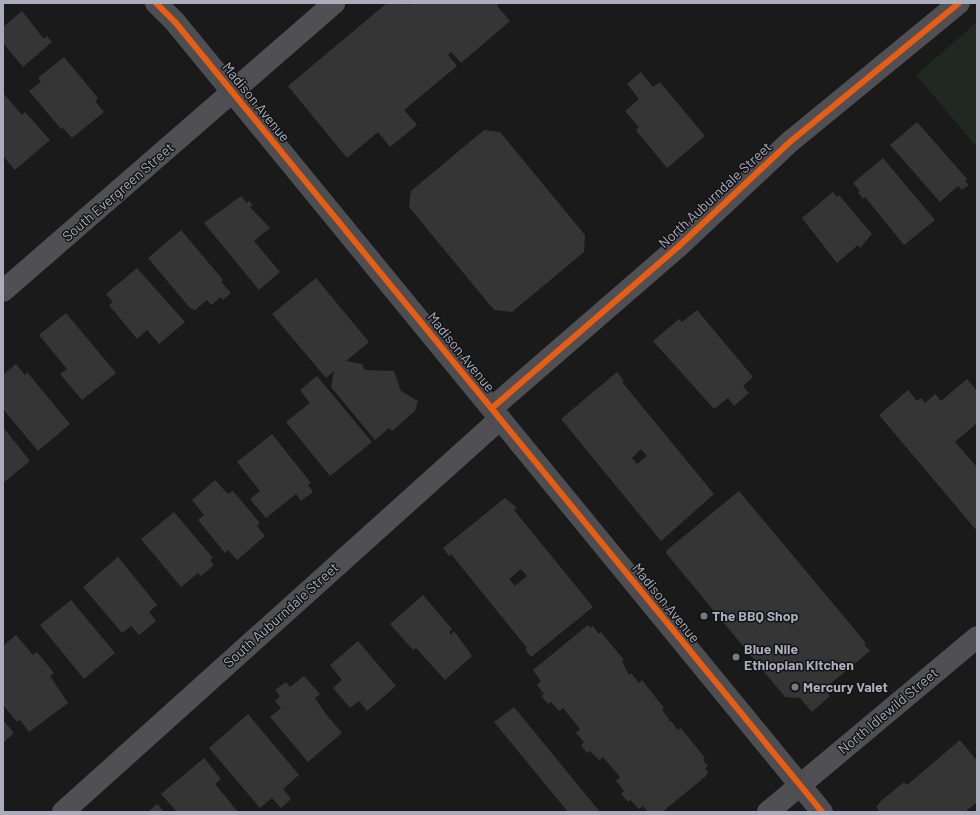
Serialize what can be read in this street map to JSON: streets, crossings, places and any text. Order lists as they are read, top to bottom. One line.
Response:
{"streets":{"street":["Madison Avenue","South Evergreen Street","North Auburndale Street","South Auburndale Street","North Idlewild Street"]},"crossings":[["Madison Avenue","South Evergreen Street"],["Madison Avenue","North Auburndale Street"],["Madison Avenue","South Auburndale Street"],["Madison Avenue","North Idlewild Street"],["North Auburndale Street","South Auburndale Street"]],"places":["The BBQ Shop","Blue Nile Ethiopian Kitchen","Mercury Valet"]}
